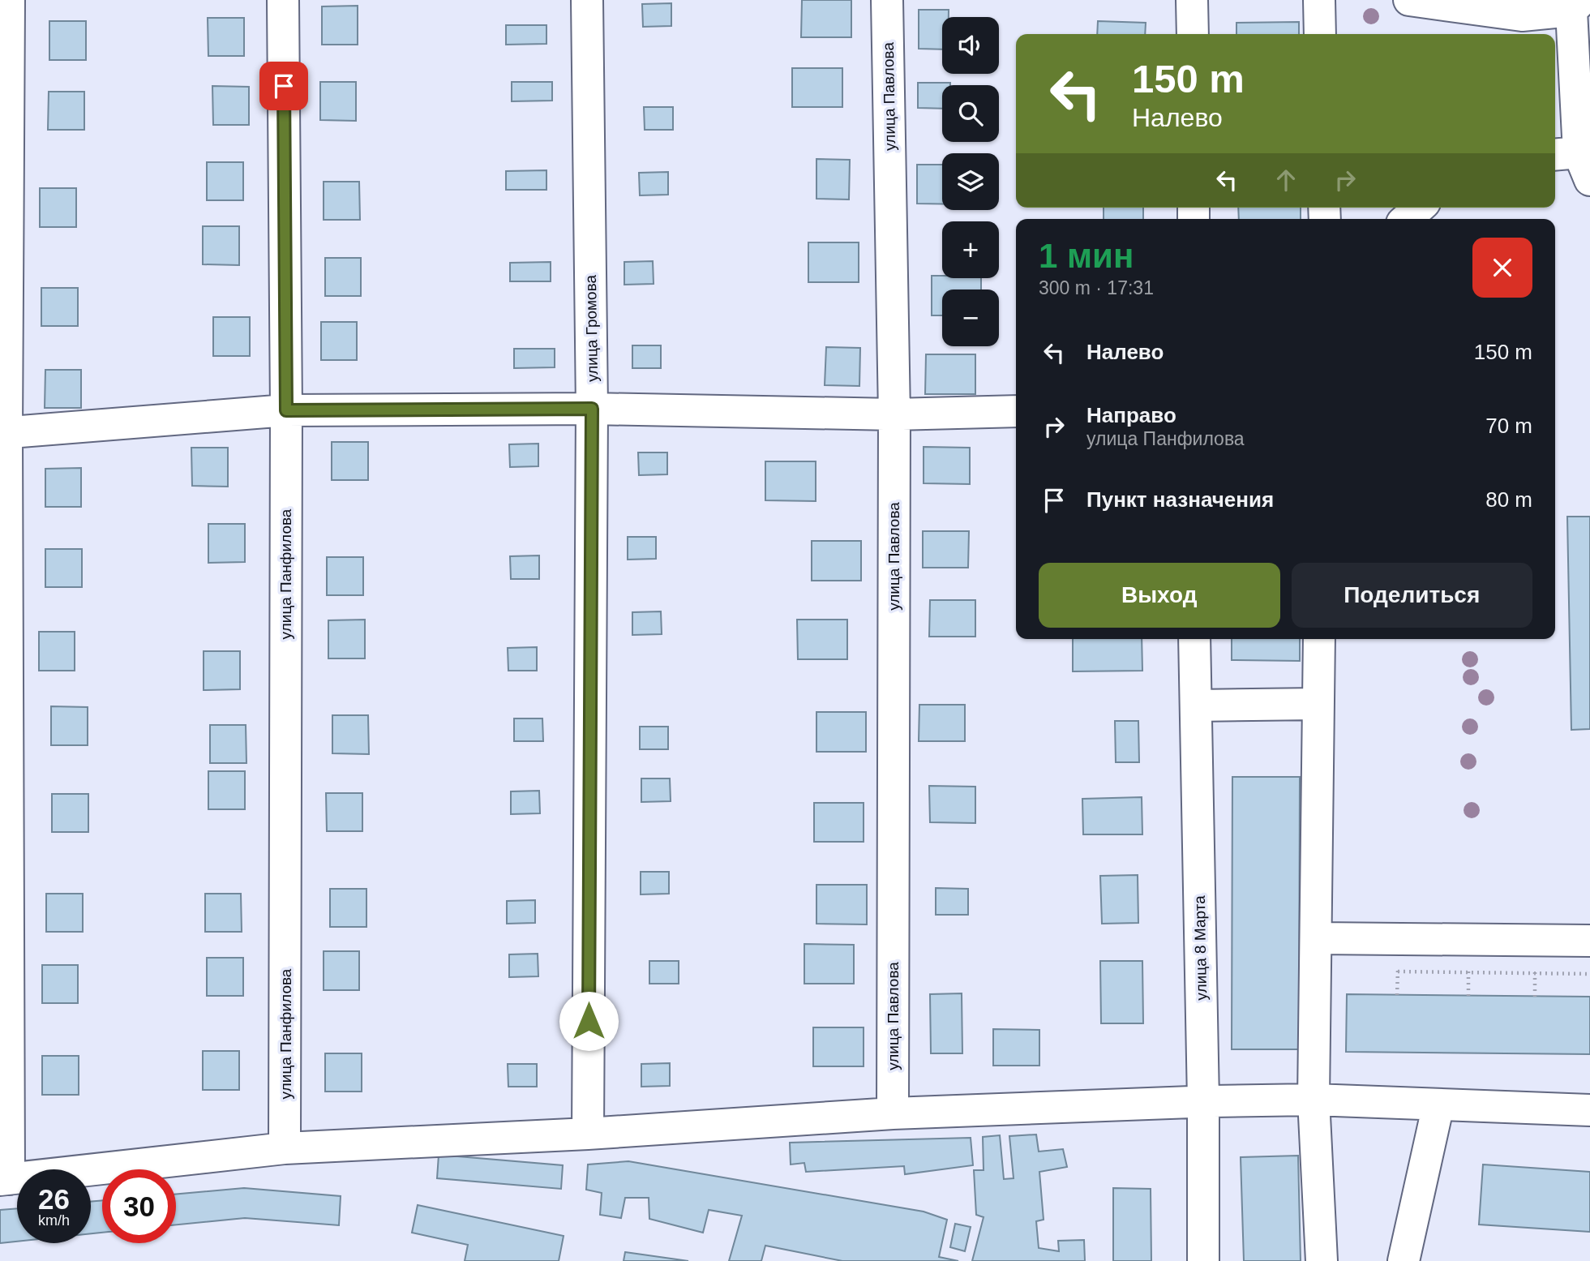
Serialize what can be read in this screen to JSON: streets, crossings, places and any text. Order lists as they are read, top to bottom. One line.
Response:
{"streets":{"street":["улица Павлова","улица Громова","улица Панфилова","улица 8 Марта"]},"page":{"map_buttons":["+","−"],"turn":["150 m","Налево"],"heading":["1 мин","300 m · 17:31"],"list":[{"name":"Налево","value":"150 m"},{"name":"Направо","note":"улица Панфилова","value":"70 m"},{"name":"Пункт назначения","value":"80 m"}],"buttons":["Выход","Поделиться"],"speed":"26 km/h","limit":"30"}}
